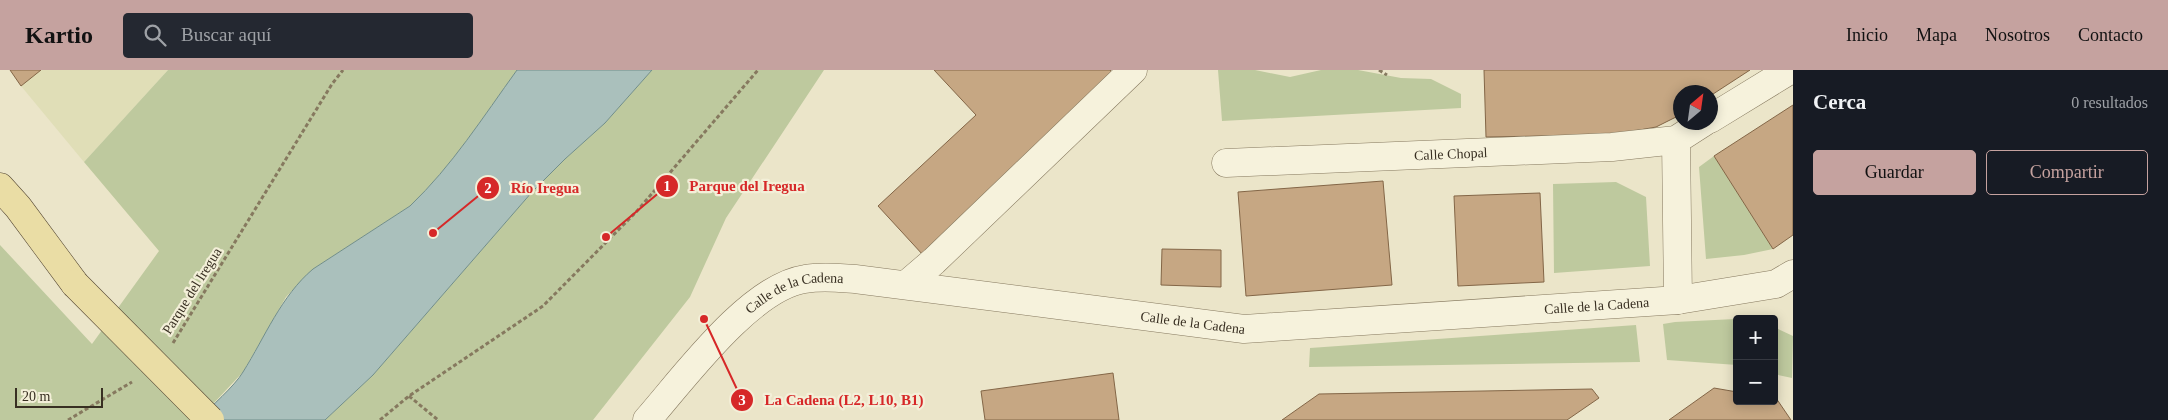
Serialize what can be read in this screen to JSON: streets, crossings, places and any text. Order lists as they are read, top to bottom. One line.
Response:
{"streets":{"street":["Calle Chopal","Calle de la Cadena"],"path":["Parque del Iregua"]},"places":["Río Iregua","Parque del Iregua","La Cadena (L2, L10, B1)"],"scale_bar":"20 m","north":"top right","page":{"header":"Kartio","search":"Buscar aquí","nav":["Inicio","Mapa","Nosotros","Contacto"],"heading":["Cerca","0 resultados"],"buttons":["Guardar","Compartir"],"map_buttons":["+","−"],"scale":"20 m"}}
